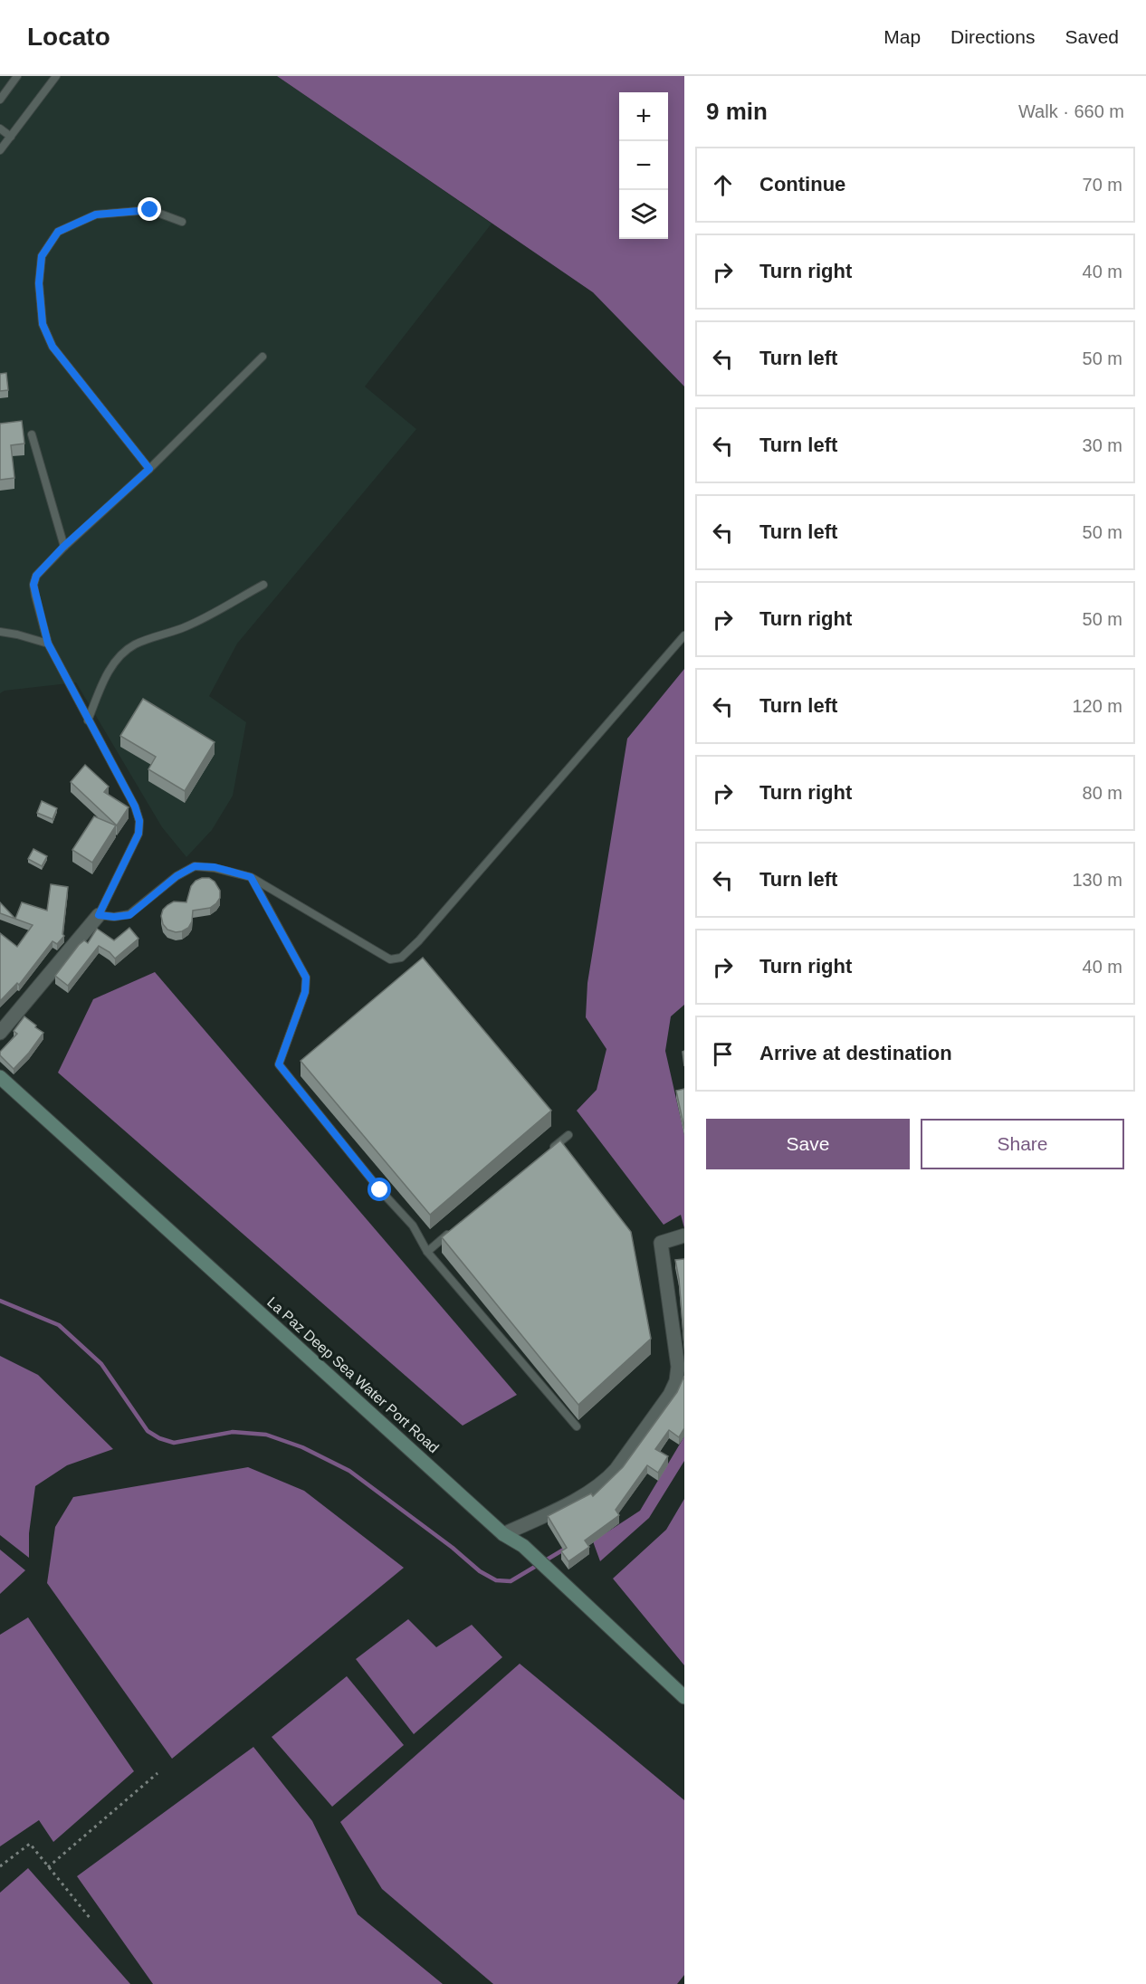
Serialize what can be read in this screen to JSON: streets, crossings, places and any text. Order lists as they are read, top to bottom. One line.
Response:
{"streets":{"main road":["La Paz Deep Sea Water Port Road"]},"page":{"header":"Locato","nav":["Map","Directions","Saved"],"heading":["9 min","Walk · 660 m"],"map_buttons":["+","−"],"list":[["Continue","70 m"],["Turn right","40 m"],["Turn left","50 m"],["Turn left","30 m"],["Turn left","50 m"],["Turn right","50 m"],["Turn left","120 m"],["Turn right","80 m"],["Turn left","130 m"],["Turn right","40 m"],"Arrive at destination"],"buttons":["Save","Share"]}}
